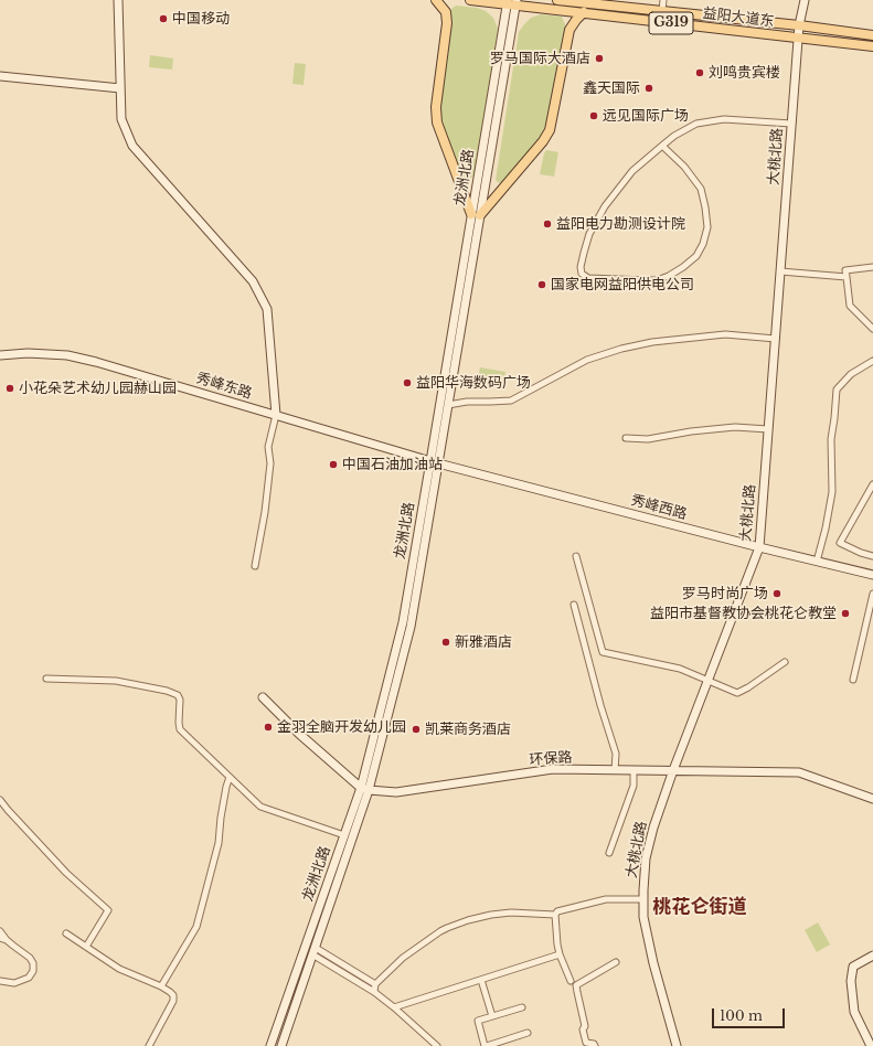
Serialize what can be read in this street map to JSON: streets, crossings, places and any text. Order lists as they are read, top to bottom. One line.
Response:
{"streets":{"main road":["益阳大道东","G319"],"street":["大桃北路","龙洲北路","秀峰东路","秀峰西路","环保路"]},"crossings":[["益阳大道东","大桃北路"],["益阳大道东","龙洲北路"],["G319","大桃北路"],["大桃北路","秀峰西路"],["大桃北路","环保路"],["龙洲北路","秀峰东路"],["龙洲北路","秀峰西路"],["龙洲北路","环保路"],["秀峰东路","秀峰西路"]],"districts":["桃花仑街道"],"places":["中国移动","罗马国际大酒店","刘鸣贵宾楼","鑫天国际","远见国际广场","益阳电力勘测设计院","国家电网益阳供电公司","益阳华海数码广场","小花朵艺术幼儿园赫山园","中国石油加油站","罗马时尚广场","益阳市基督教协会桃花仑教堂","新雅酒店","金羽全脑开发幼儿园","凯莱商务酒店"],"scale_bar":"100 m"}
